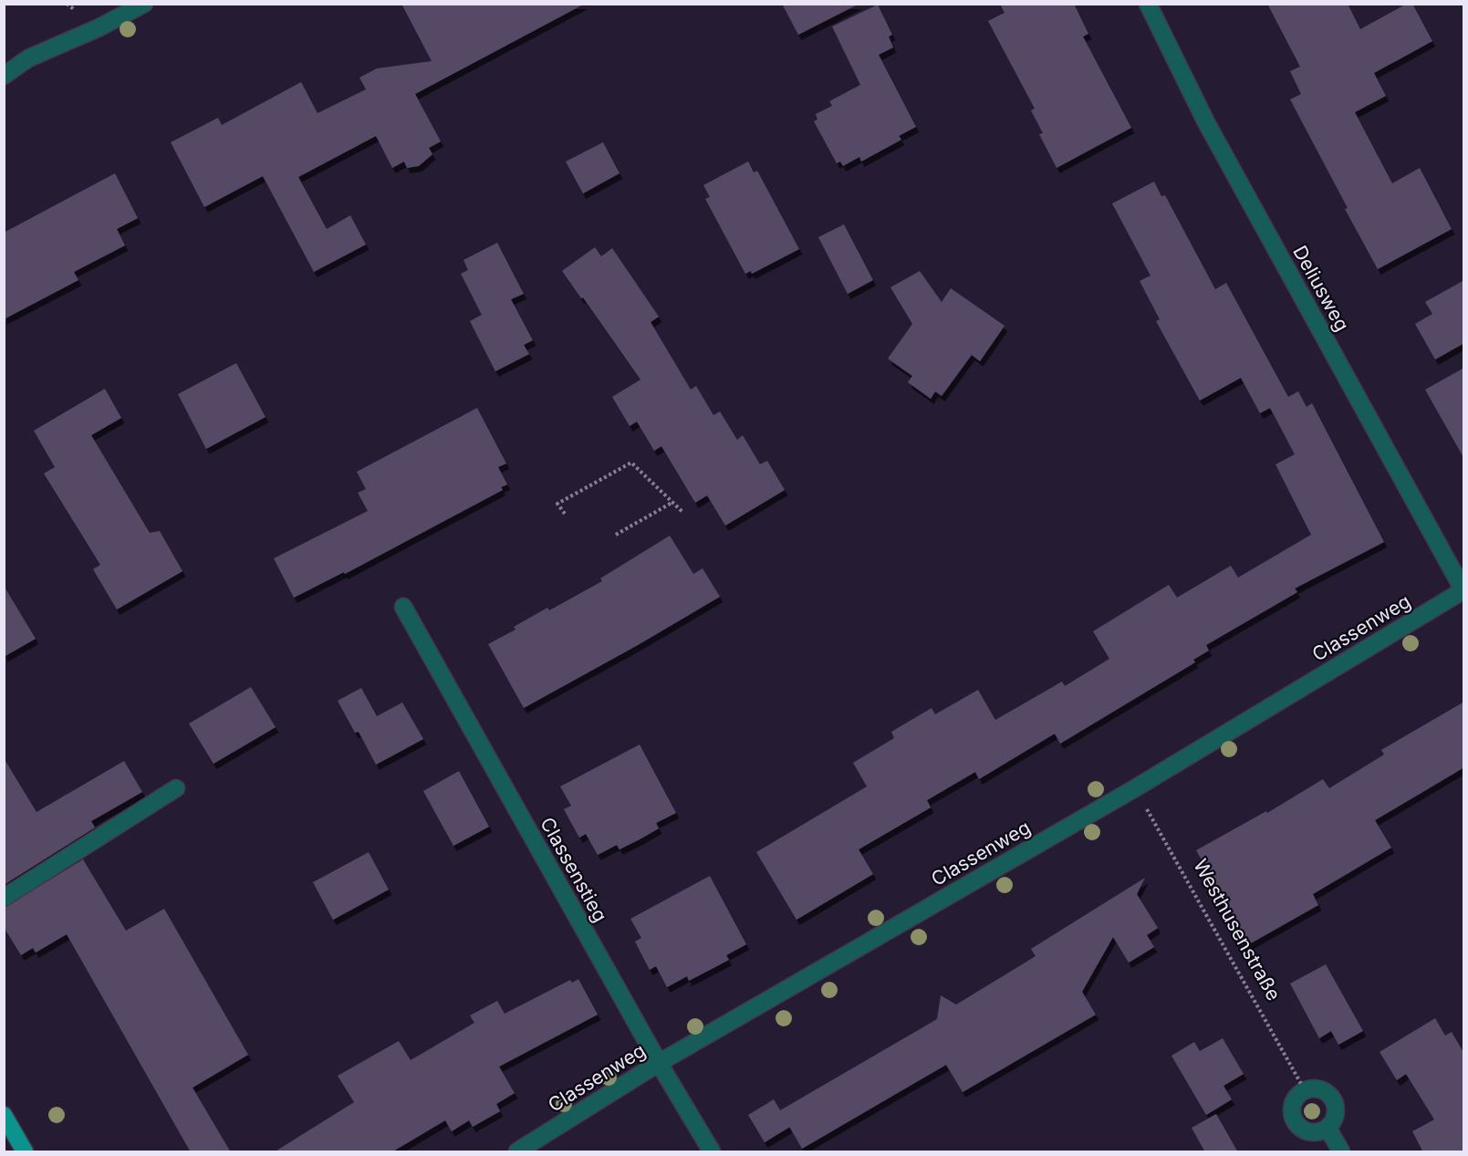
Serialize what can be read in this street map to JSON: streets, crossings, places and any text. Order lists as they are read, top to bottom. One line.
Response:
{"streets":{"street":["Deliusweg","Classenweg","Classenstieg"],"path":["Westhusenstraße"]},"crossings":[["Deliusweg","Classenweg"],["Classenweg","Classenstieg"],["Classenweg","Westhusenstraße"]]}
